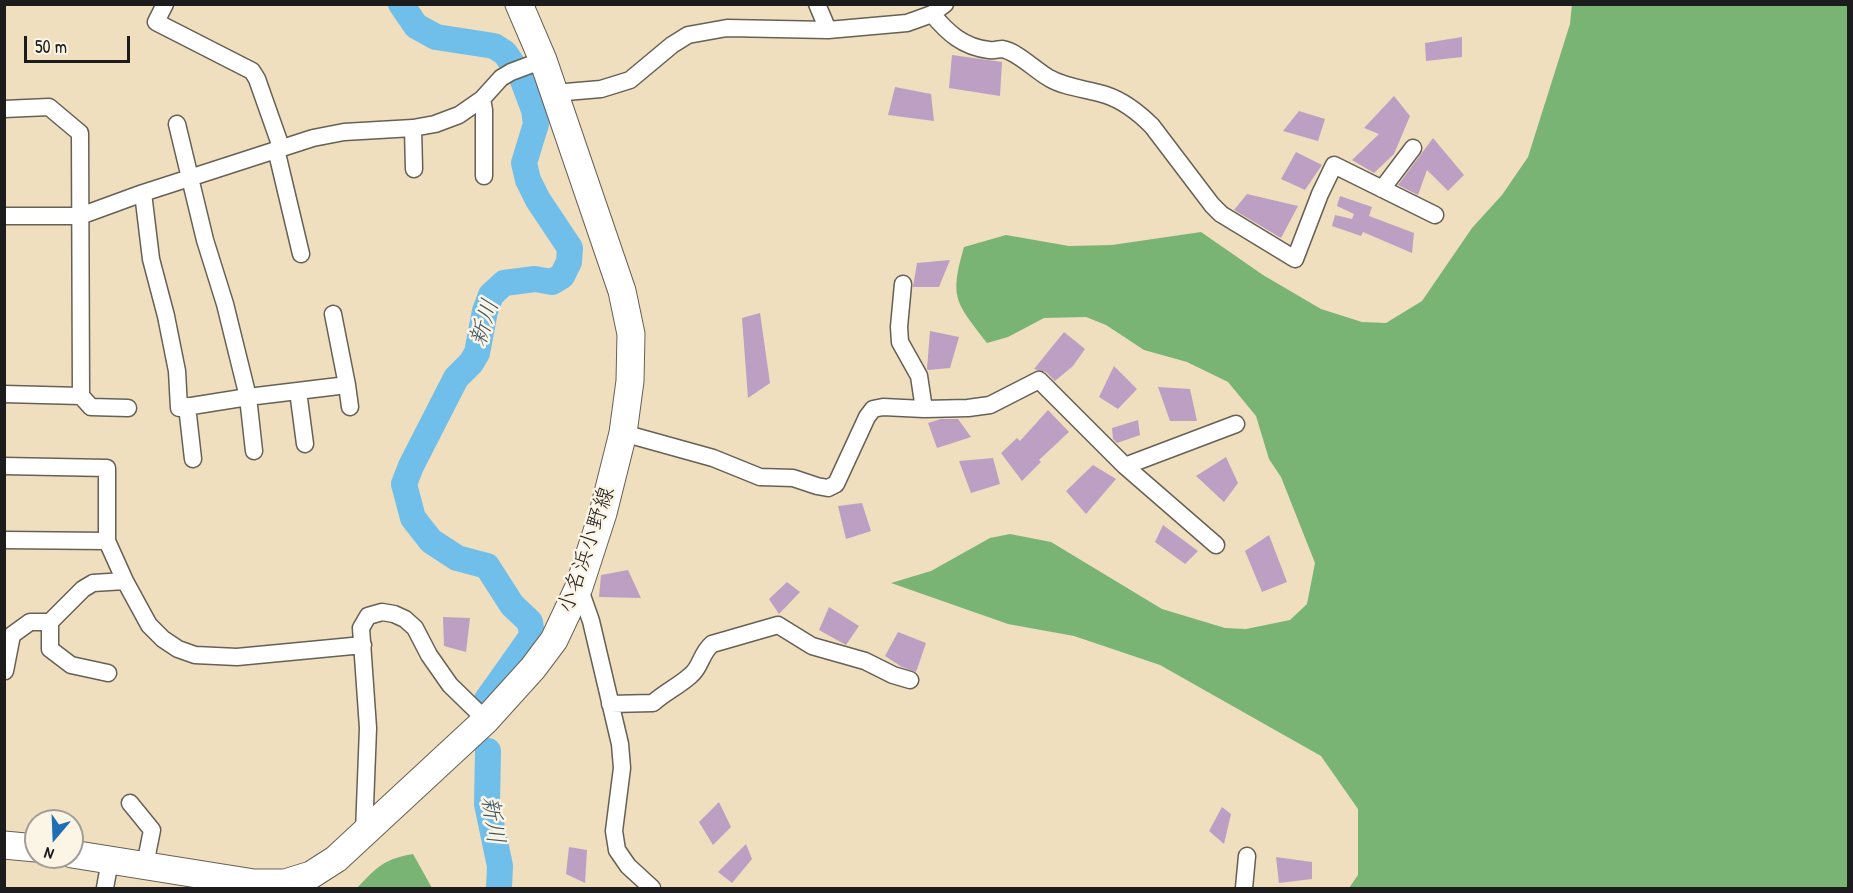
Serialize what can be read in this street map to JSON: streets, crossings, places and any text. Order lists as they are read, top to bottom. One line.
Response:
{"streets":{"main road":["小名浜小野線"]},"water":["新川"],"scale_bar":"50 m","north":"bottom"}
